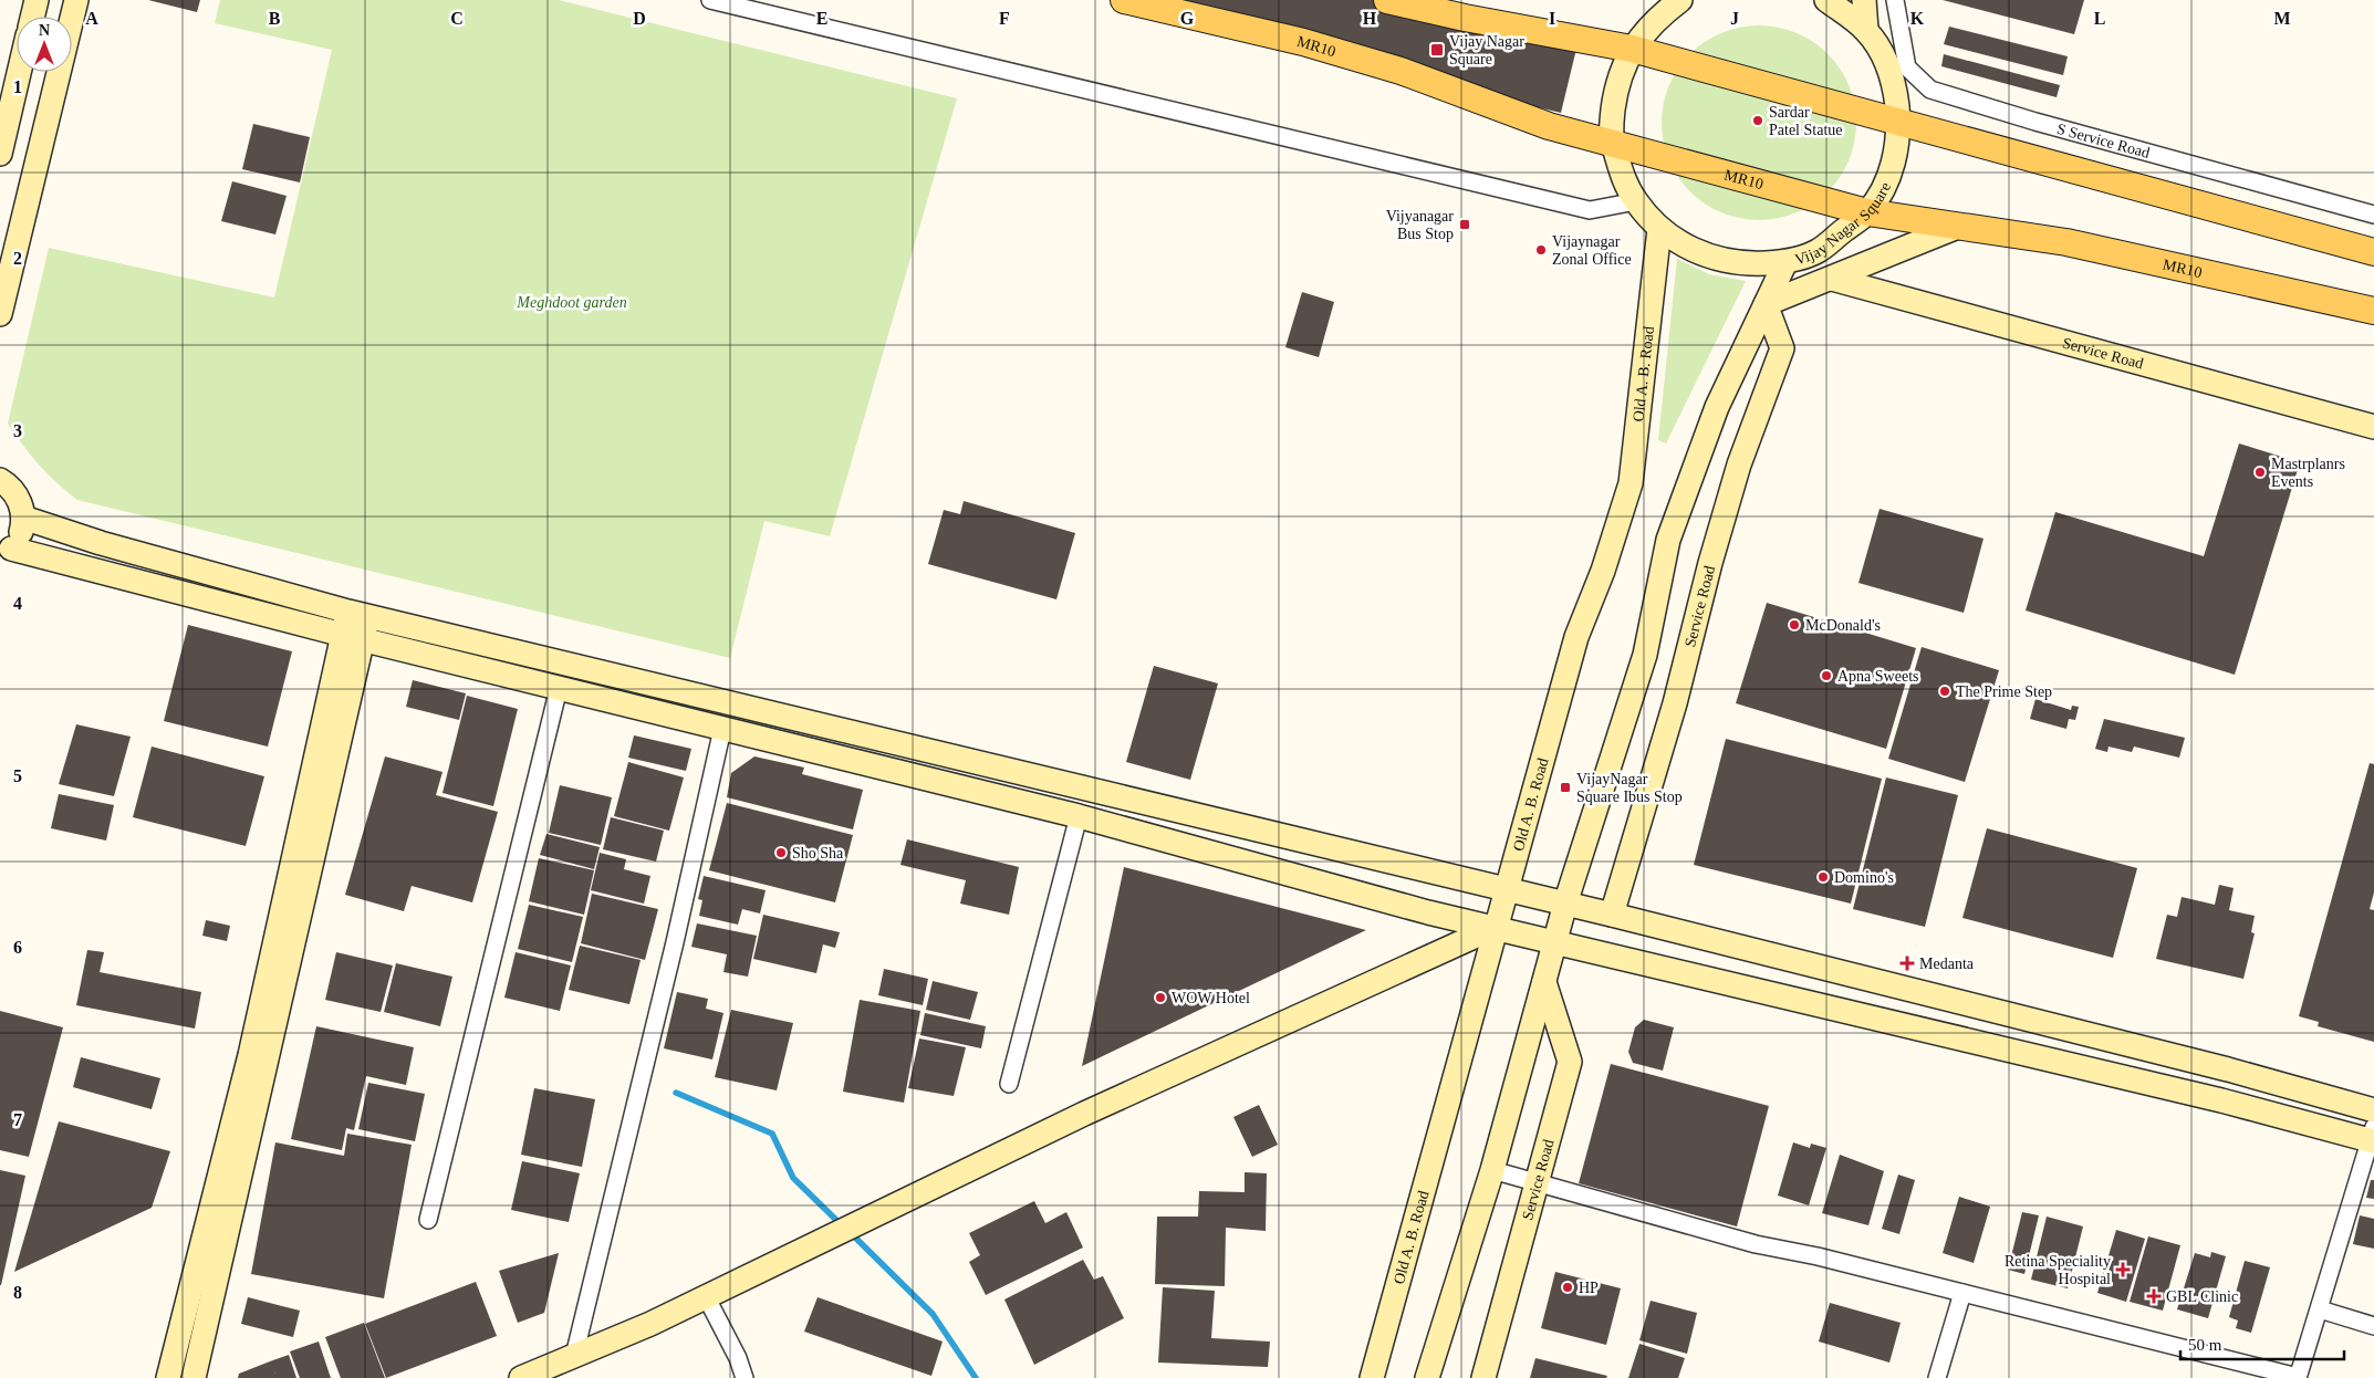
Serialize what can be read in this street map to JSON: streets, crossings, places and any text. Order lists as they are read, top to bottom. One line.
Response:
{"streets":{"main road":["MR10"],"street":["S Service Road","Vijay Nagar Square","Service Road","Old A. B. Road"]},"crossings":[["MR10","Vijay Nagar Square"],["Vijay Nagar Square","Old A. B. Road"]],"parks":["Meghdoot garden"],"places":{"transit":["Vijay Nagar Square","Vijyanagar Bus Stop","VijayNagar Square Ibus Stop"],"other":["Sardar Patel Statue","Vijaynagar Zonal Office","Mastrplanrs Events","McDonald's","Apna Sweets","The Prime Step","Sho Sha","Domino's","WOW Hotel","HP"],"health":["Medanta","Retina Speciality Hospital","GBL Clinic"]},"scale_bar":"50 m","north":"top","grid":{"columns":["A","B","C","D","E","F","G","H","I","J","K","L","M"],"rows":["1","2","3","4","5","6","7","8"]}}
